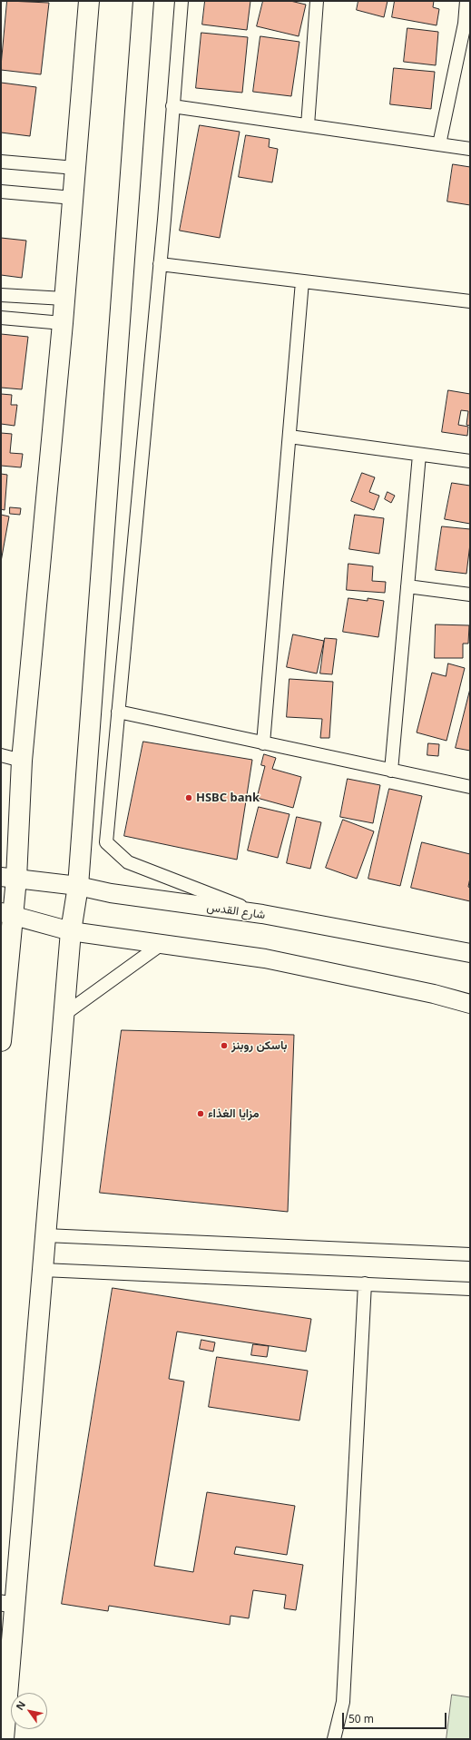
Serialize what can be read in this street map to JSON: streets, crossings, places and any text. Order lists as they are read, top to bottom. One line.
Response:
{"streets":{"main road":["شارع القدس"]},"places":["HSBC bank","باسكن روبنز","مزايا الغذاء"],"scale_bar":"50 m","north":"top left"}
